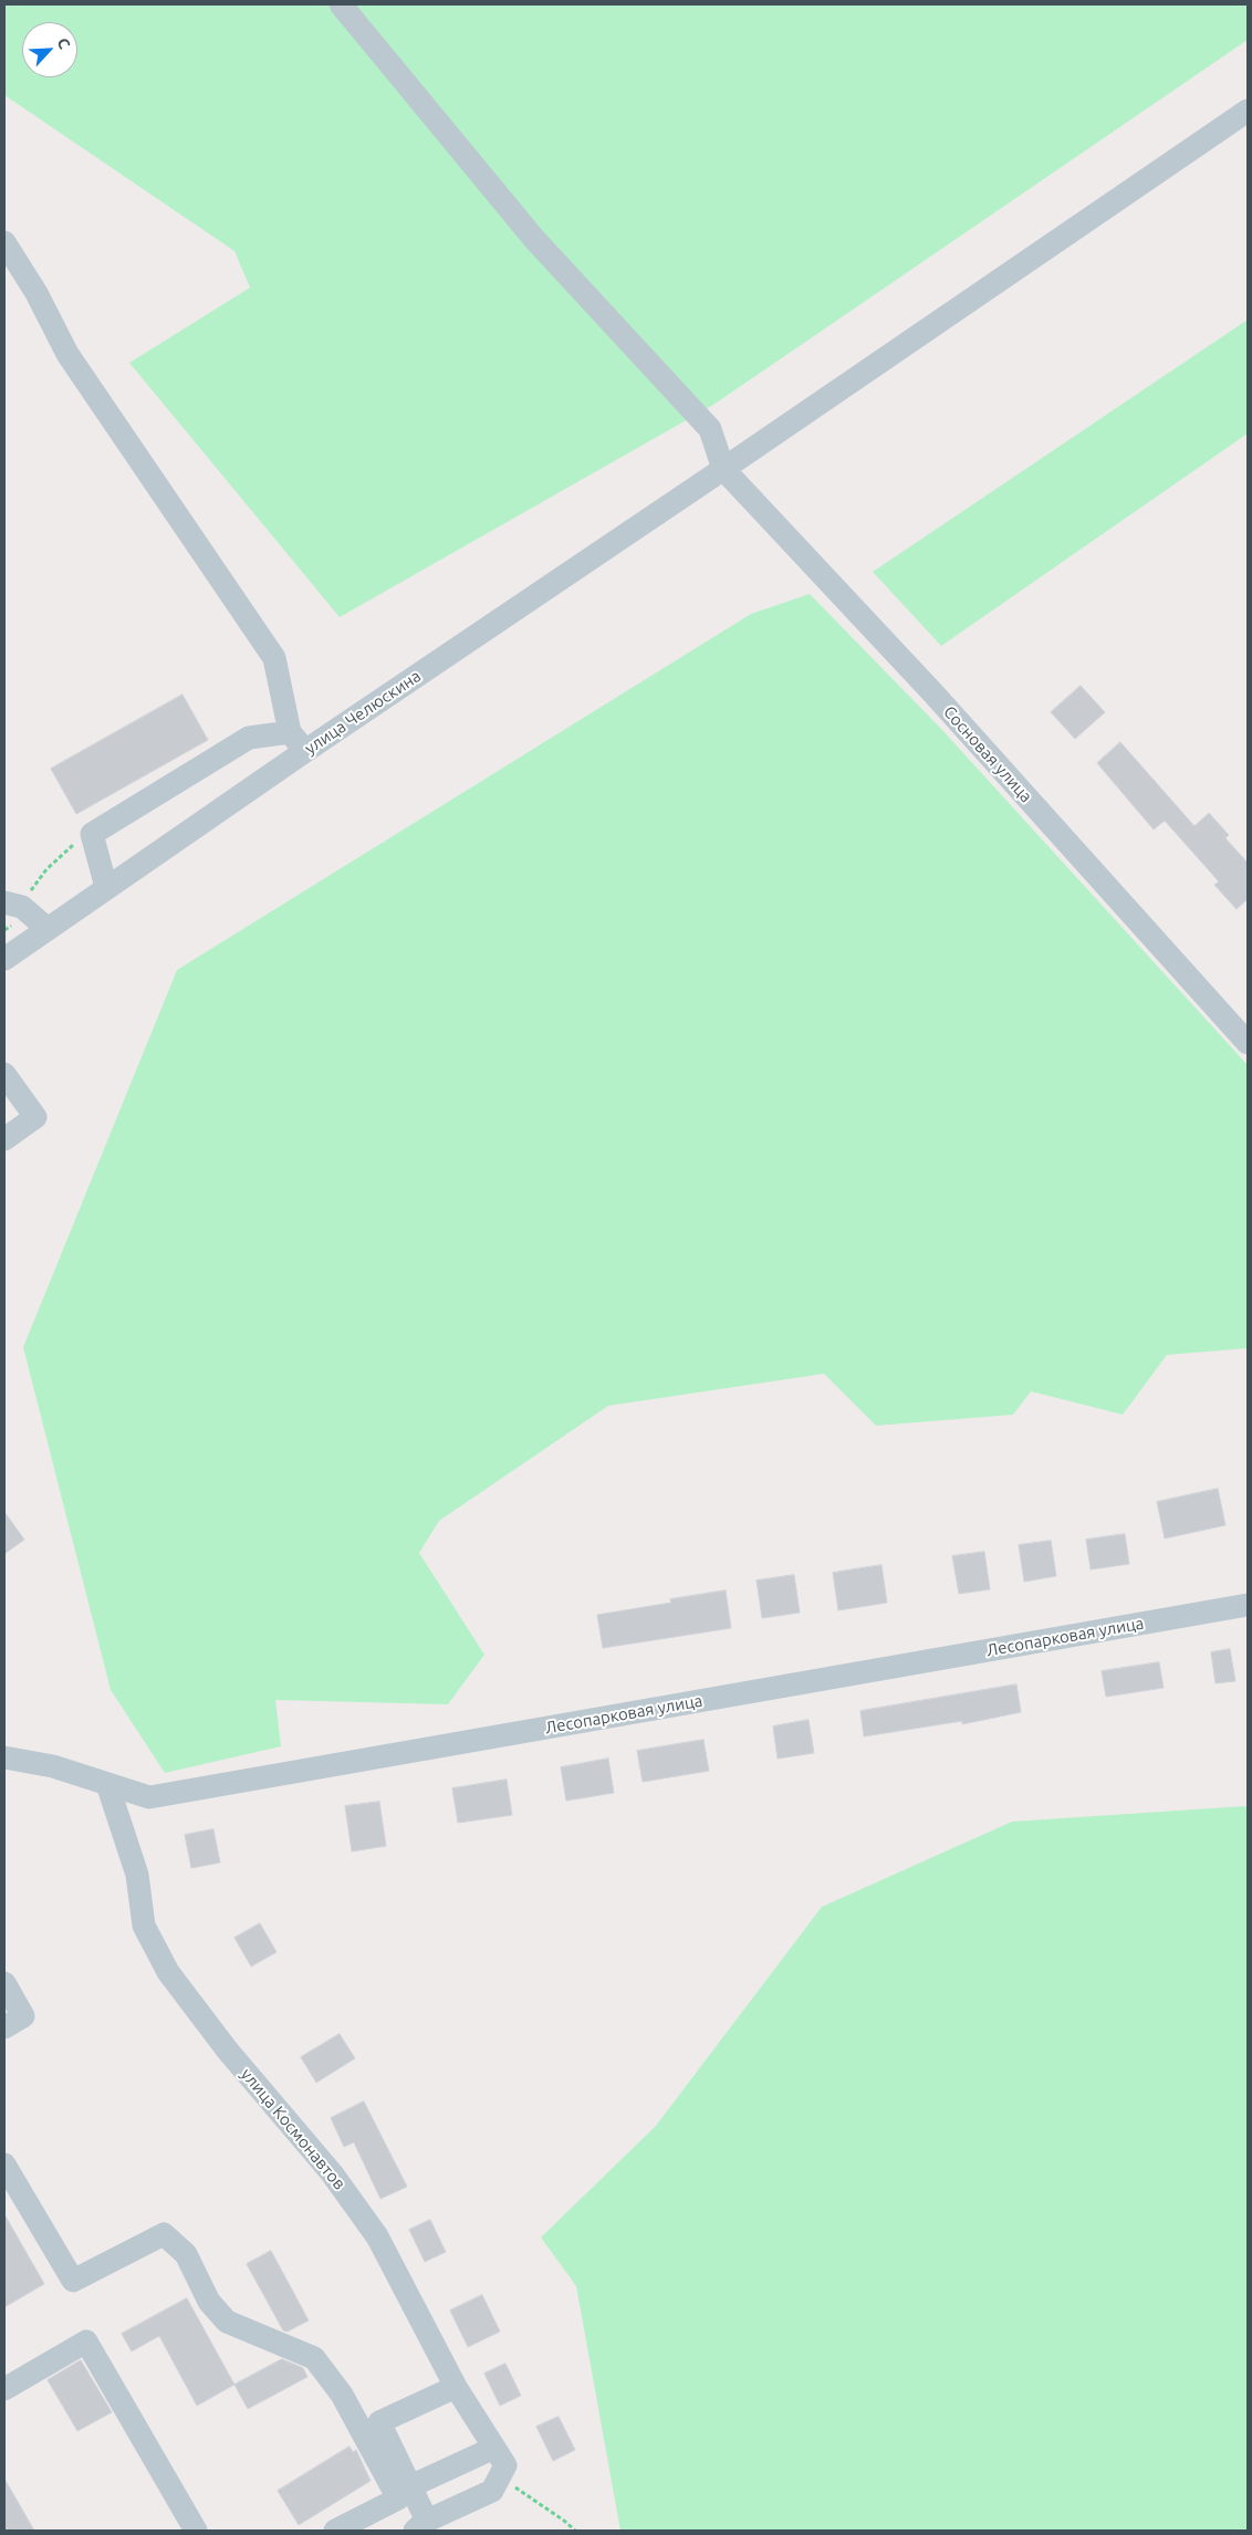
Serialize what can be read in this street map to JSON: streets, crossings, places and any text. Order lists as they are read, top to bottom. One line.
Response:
{"streets":{"street":["улица Челюскина","Сосновая улица","Лесопарковая улица","улица Космонавтов"]},"crossings":[["улица Челюскина","Сосновая улица"],["Лесопарковая улица","улица Космонавтов"]],"north":"top right"}
